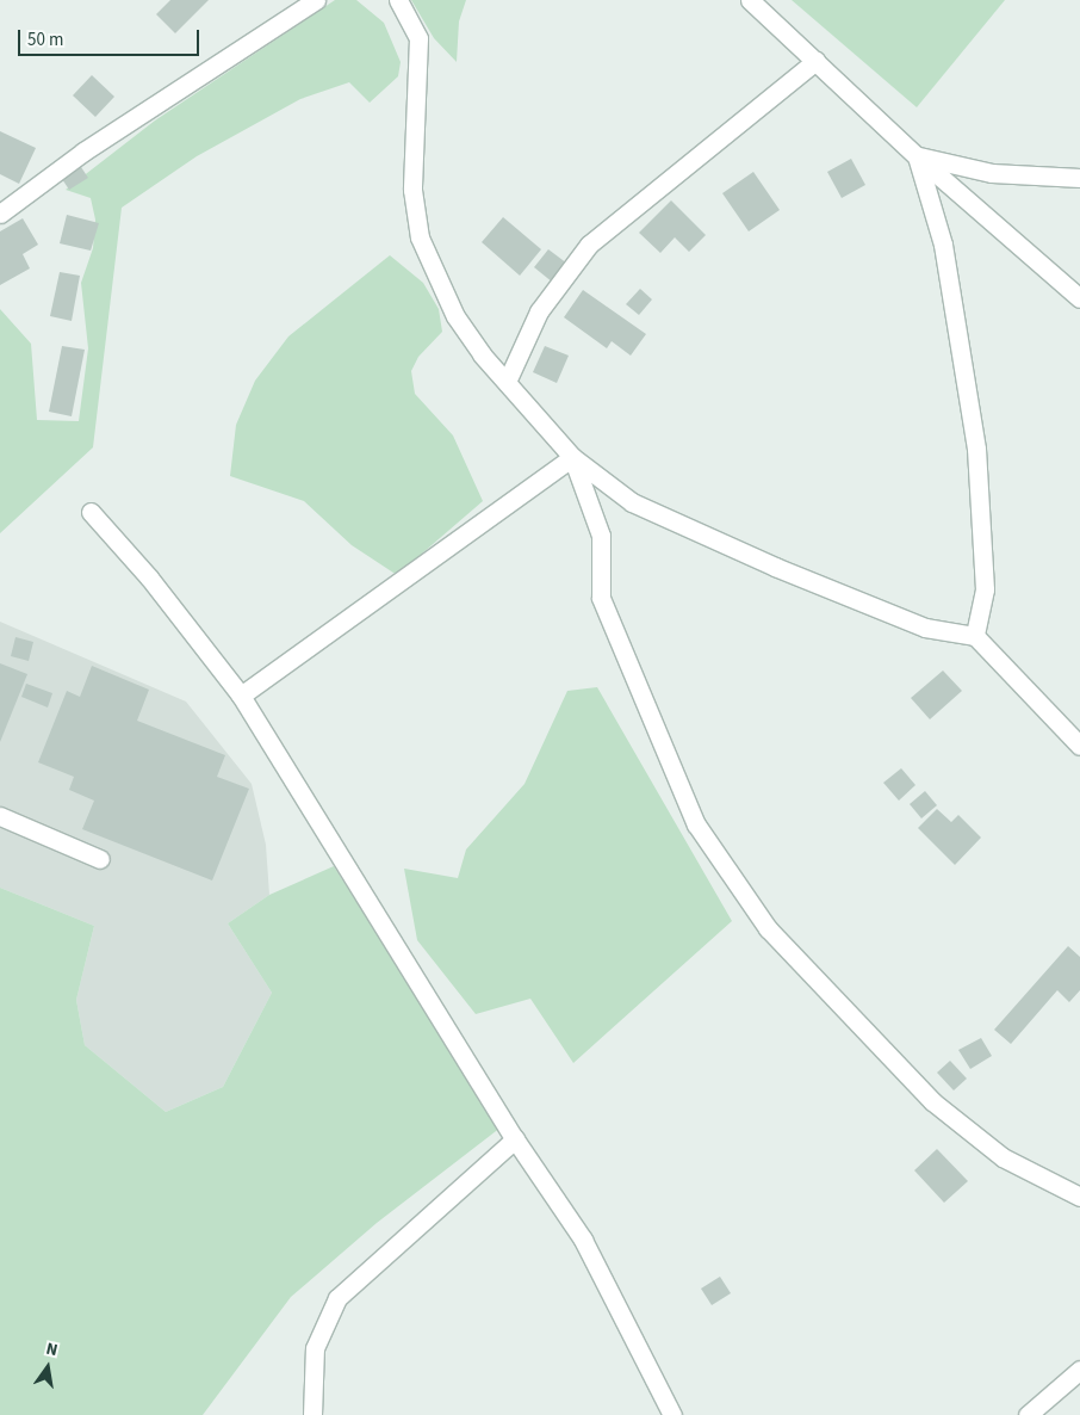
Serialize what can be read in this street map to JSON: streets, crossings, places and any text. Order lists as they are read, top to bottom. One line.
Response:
{"scale_bar":"50 m","north":"top"}
